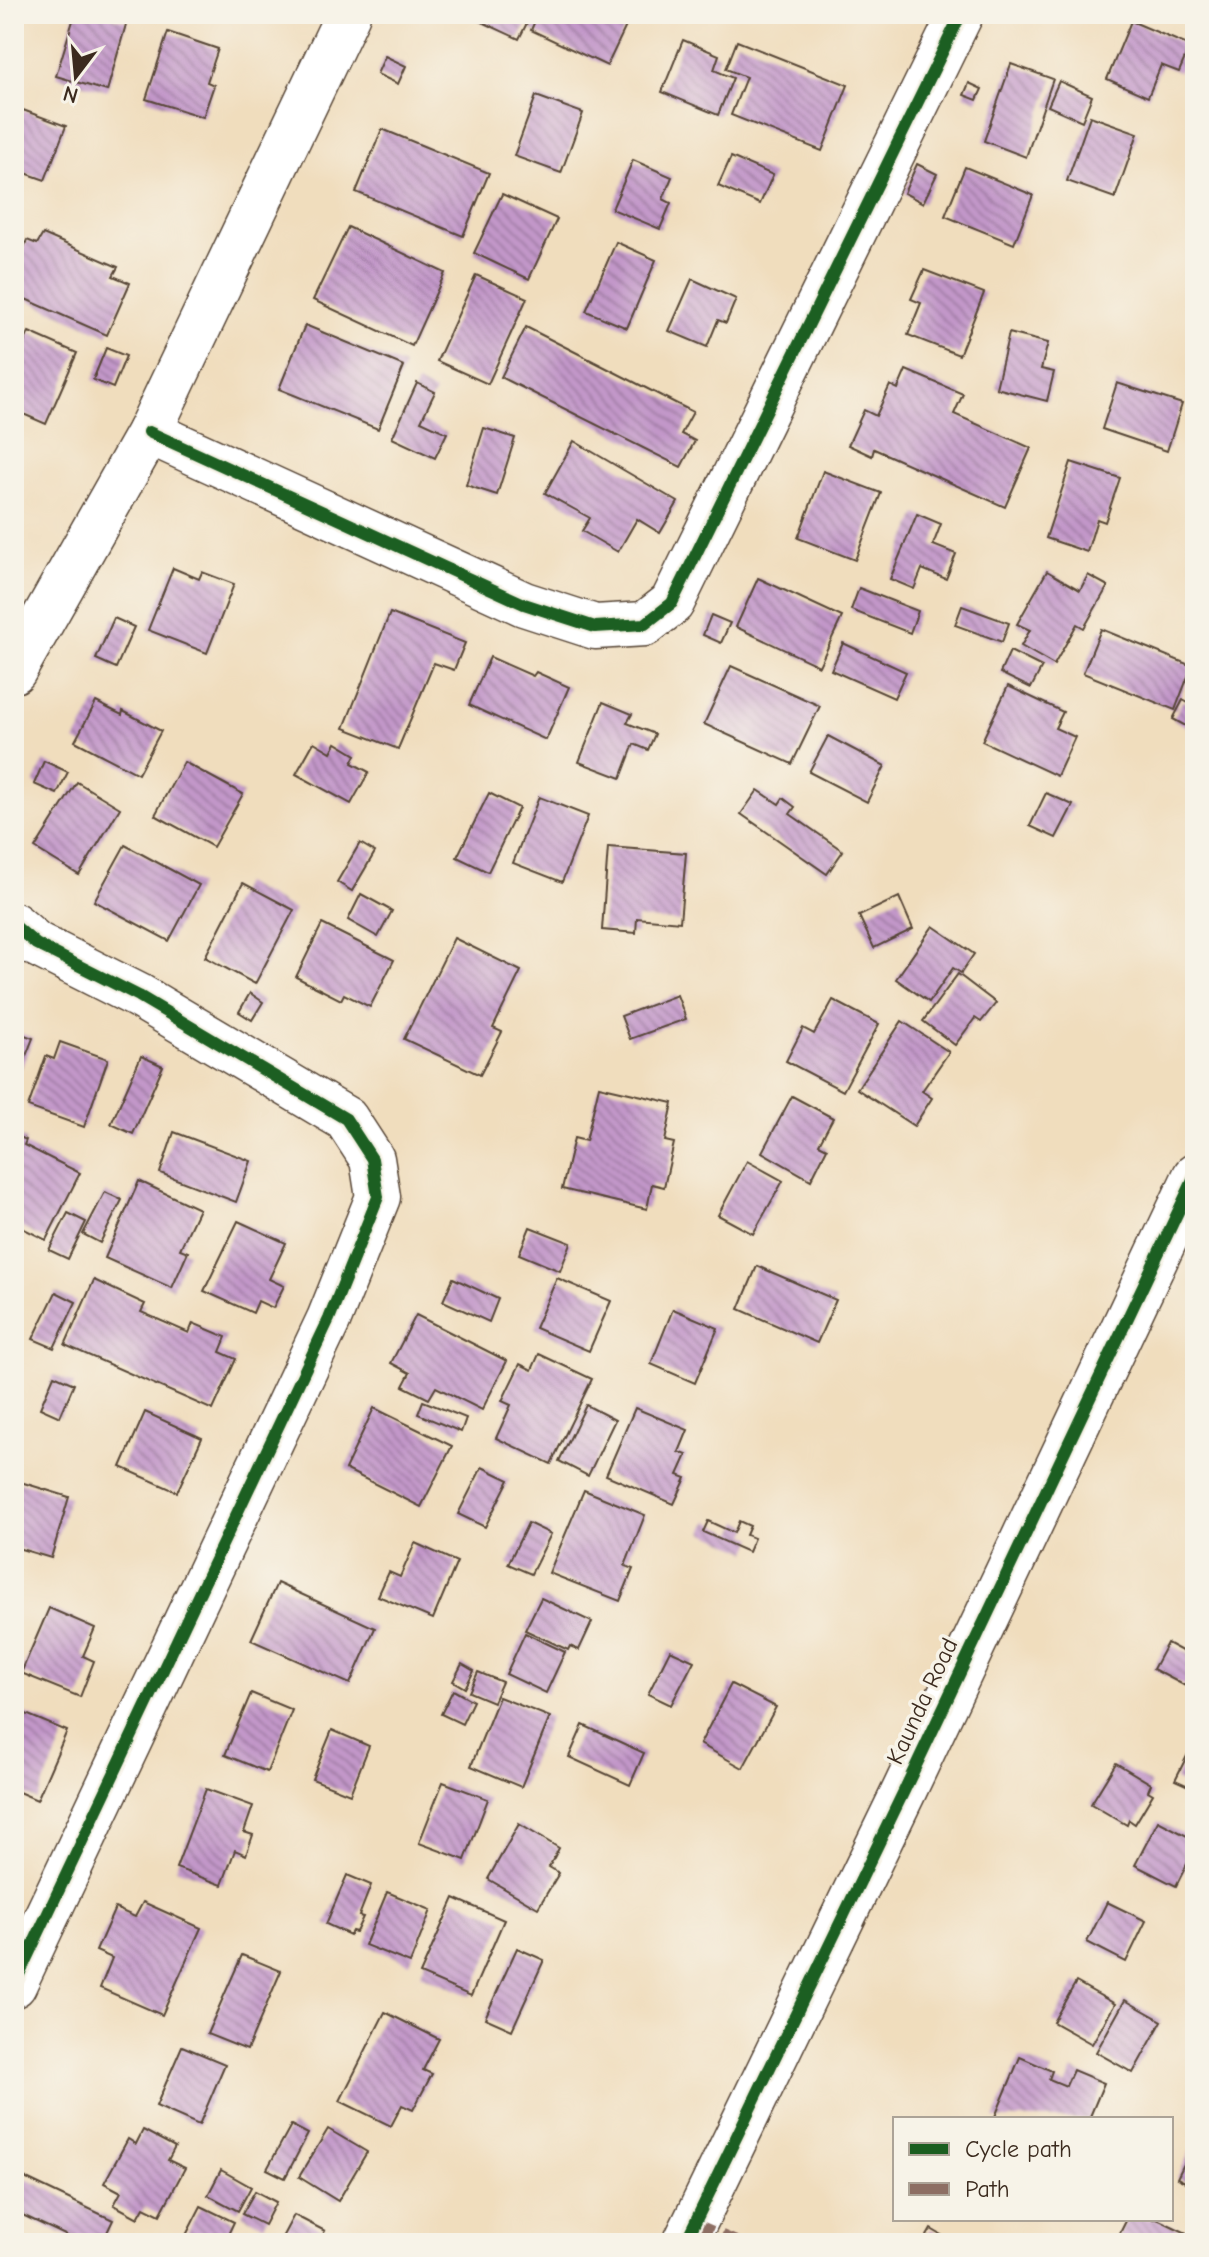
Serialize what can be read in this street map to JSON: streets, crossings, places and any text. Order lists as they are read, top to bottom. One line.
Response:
{"streets":{"street":["Kaunda Road"]},"legend":["Cycle path","Path"],"north":"bottom"}
